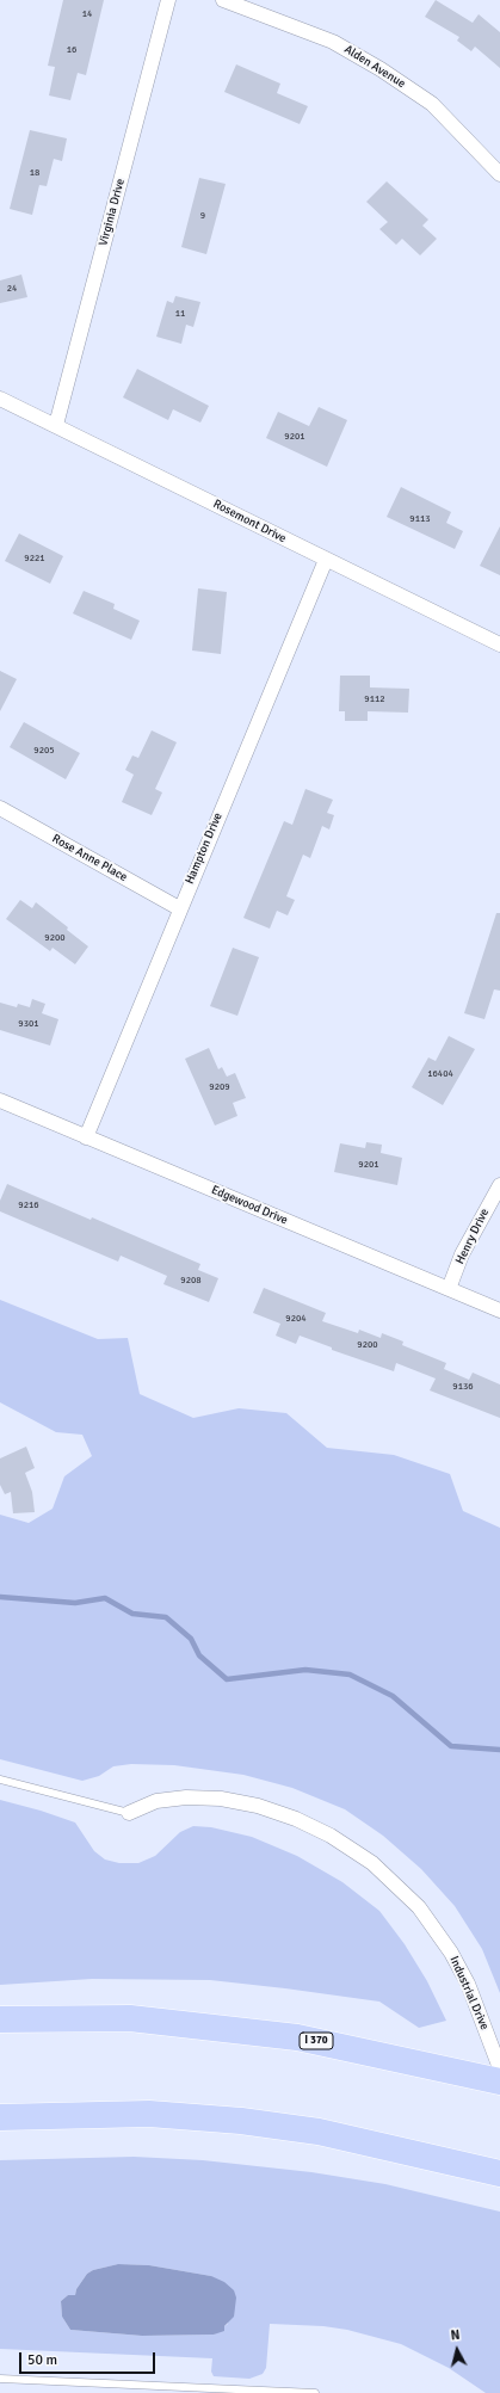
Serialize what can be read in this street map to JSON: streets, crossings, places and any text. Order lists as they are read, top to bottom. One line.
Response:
{"streets":{"highway":["I 370"],"street":["Alden Avenue","Virginia Drive","Rosemont Drive","Hampton Drive","Rose Anne Place","Edgewood Drive","Henry Drive","Industrial Drive"]},"crossings":[["Virginia Drive","Rosemont Drive"],["Rosemont Drive","Hampton Drive"],["Hampton Drive","Rose Anne Place"],["Hampton Drive","Edgewood Drive"],["Edgewood Drive","Henry Drive"]],"house_numbers":["14","16","18","9","24","11","9201","9113","9221","9112","9205","9200","9301","16404","9209","9201","9216","9208","9204","9200","9136"],"scale_bar":"50 m","north":"top"}
